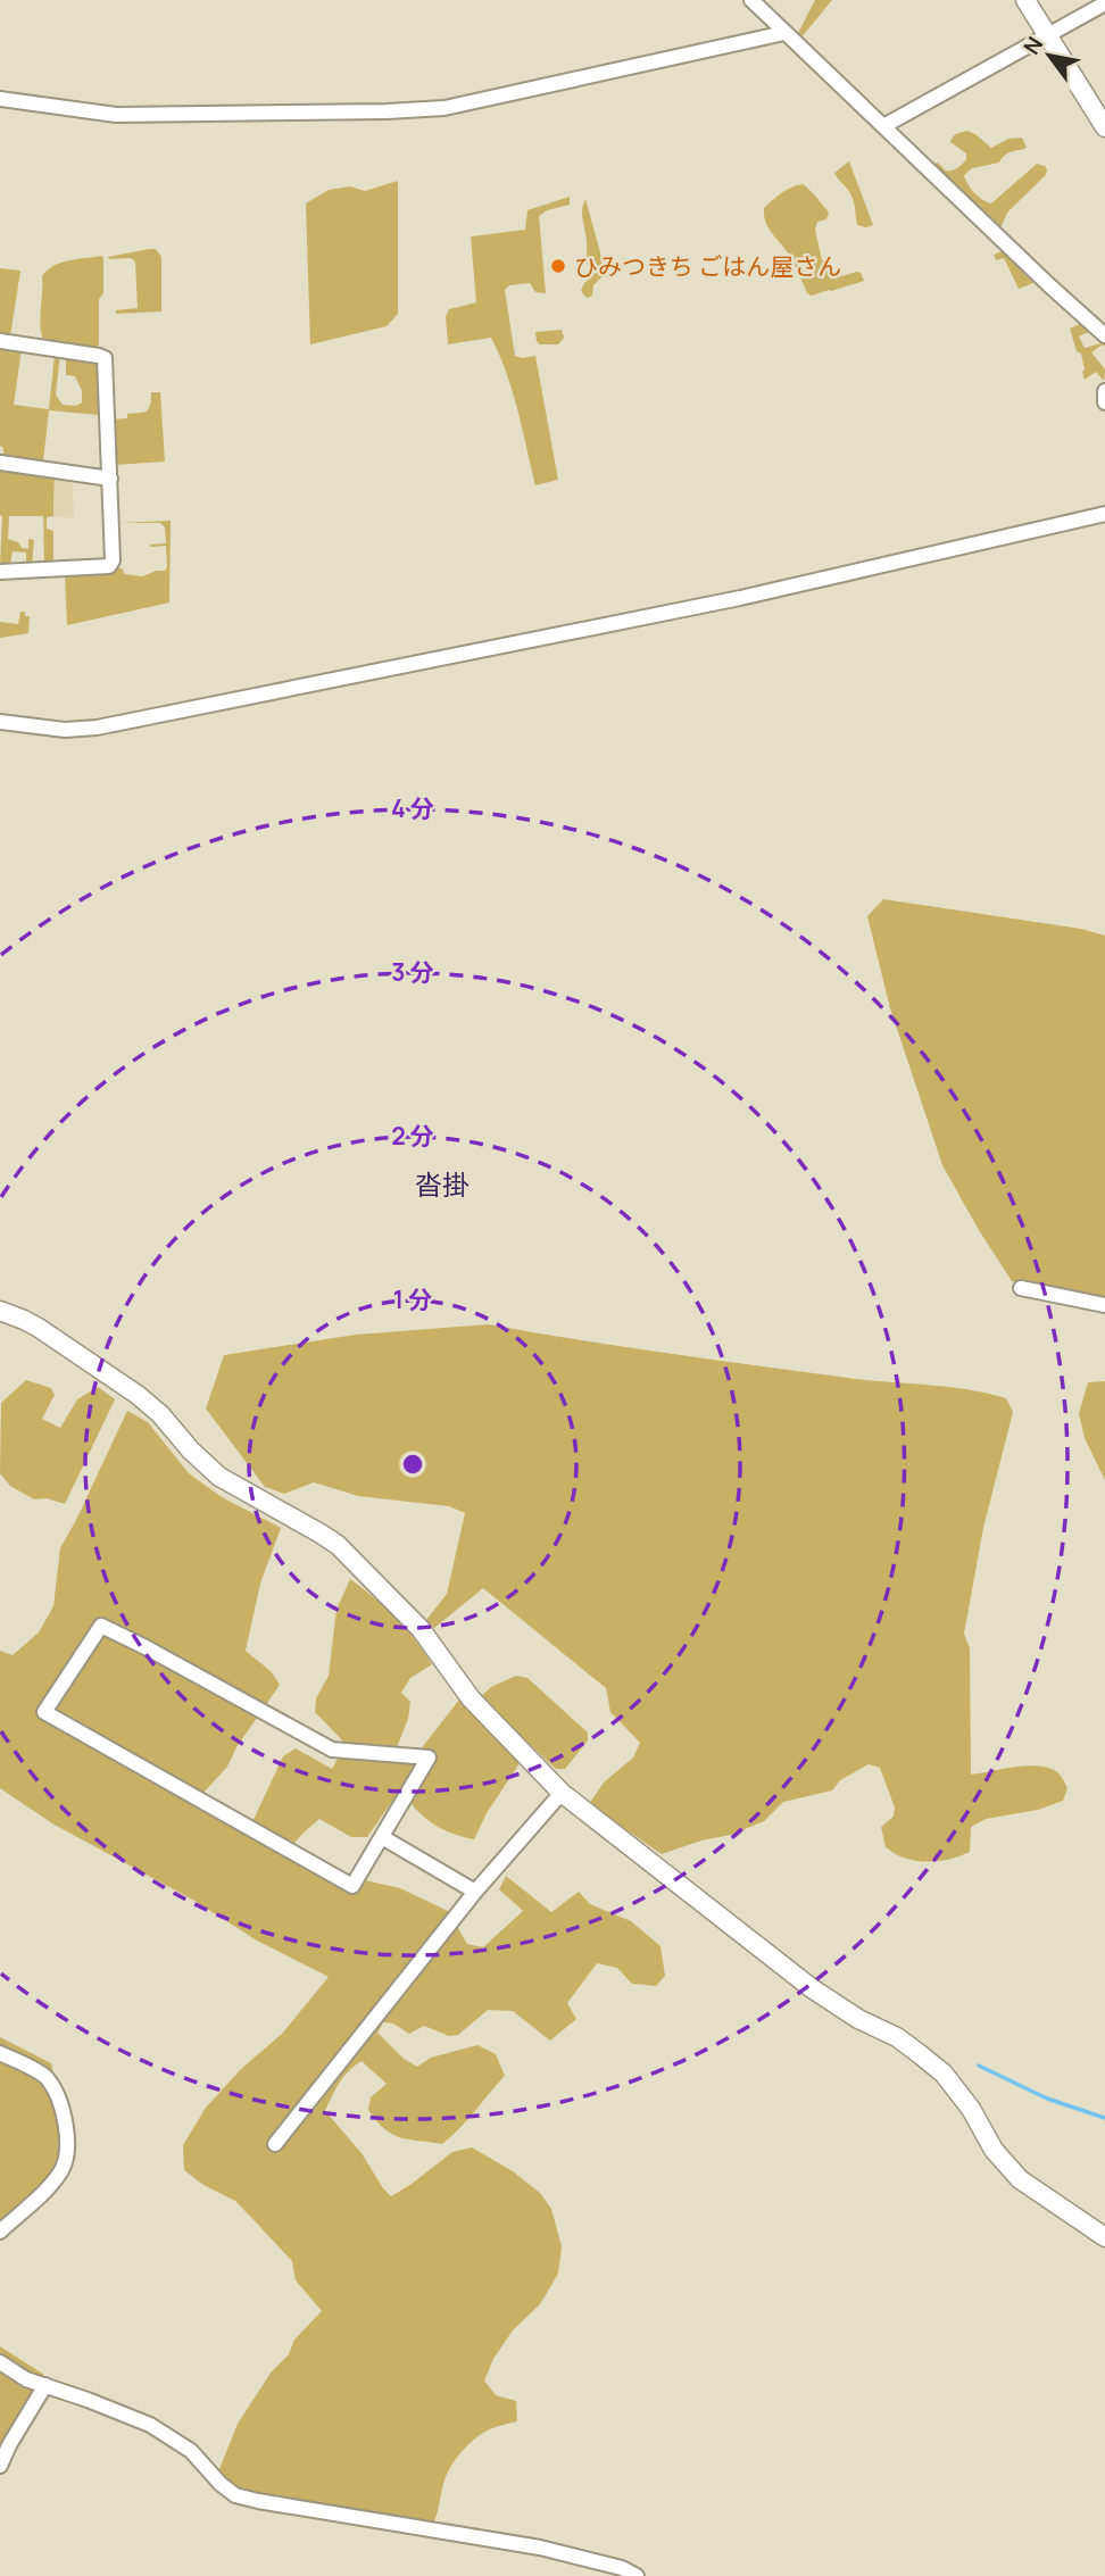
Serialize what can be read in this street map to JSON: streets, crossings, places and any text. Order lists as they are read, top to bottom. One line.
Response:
{"districts":["沓掛"],"places":["ひみつきち ごはん屋さん"],"north":"top left","rings":["4 分","3 分","2 分","1 分"]}
